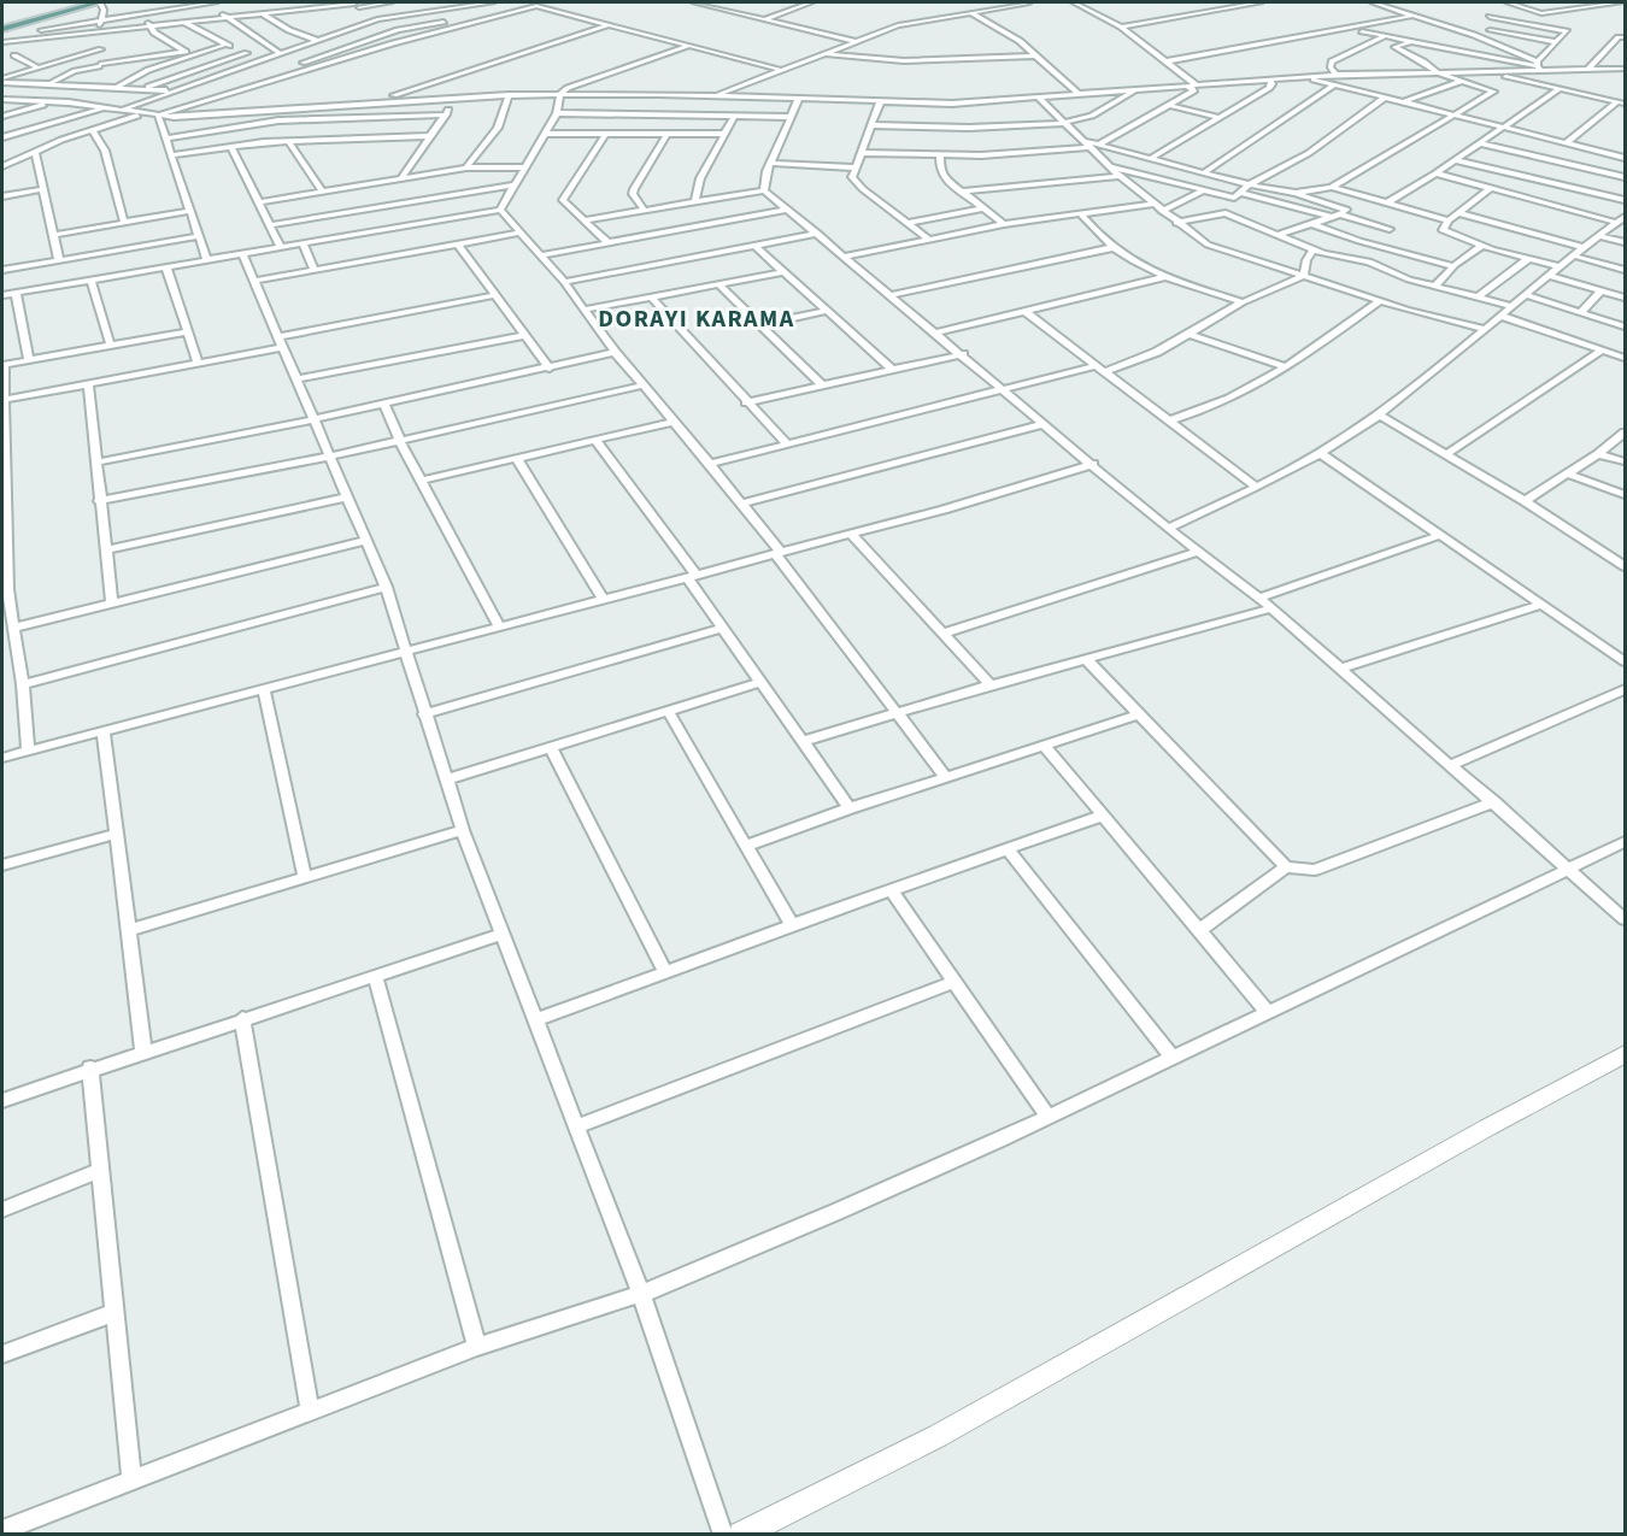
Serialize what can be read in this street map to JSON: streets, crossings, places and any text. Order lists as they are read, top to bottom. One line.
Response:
{"districts":["DORAYI KARAMA"]}
